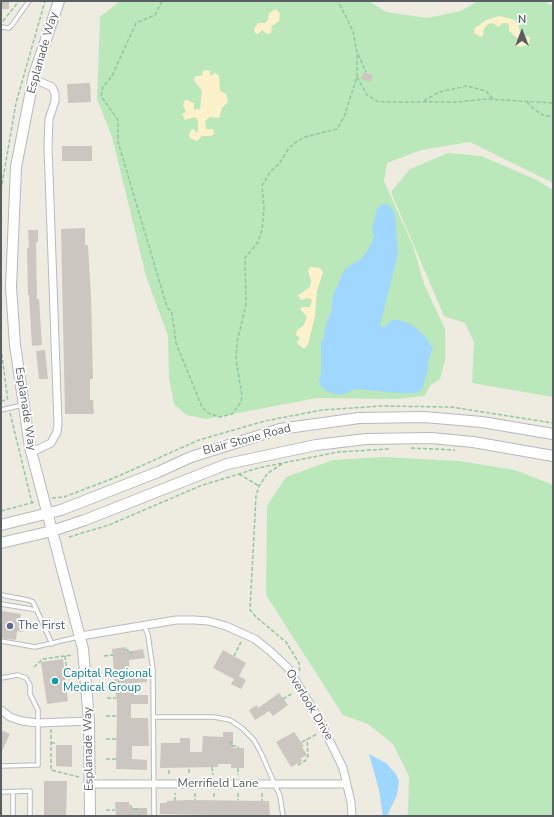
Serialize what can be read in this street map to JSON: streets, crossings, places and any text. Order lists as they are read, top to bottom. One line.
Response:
{"streets":{"street":["Esplanade Way","Blair Stone Road","Overlook Drive","Merrifield Lane"]},"crossings":[["Esplanade Way","Blair Stone Road"],["Esplanade Way","Overlook Drive"],["Esplanade Way","Merrifield Lane"],["Overlook Drive","Merrifield Lane"]],"places":["The First","Capital Regional Medical Group"],"north":"top"}
